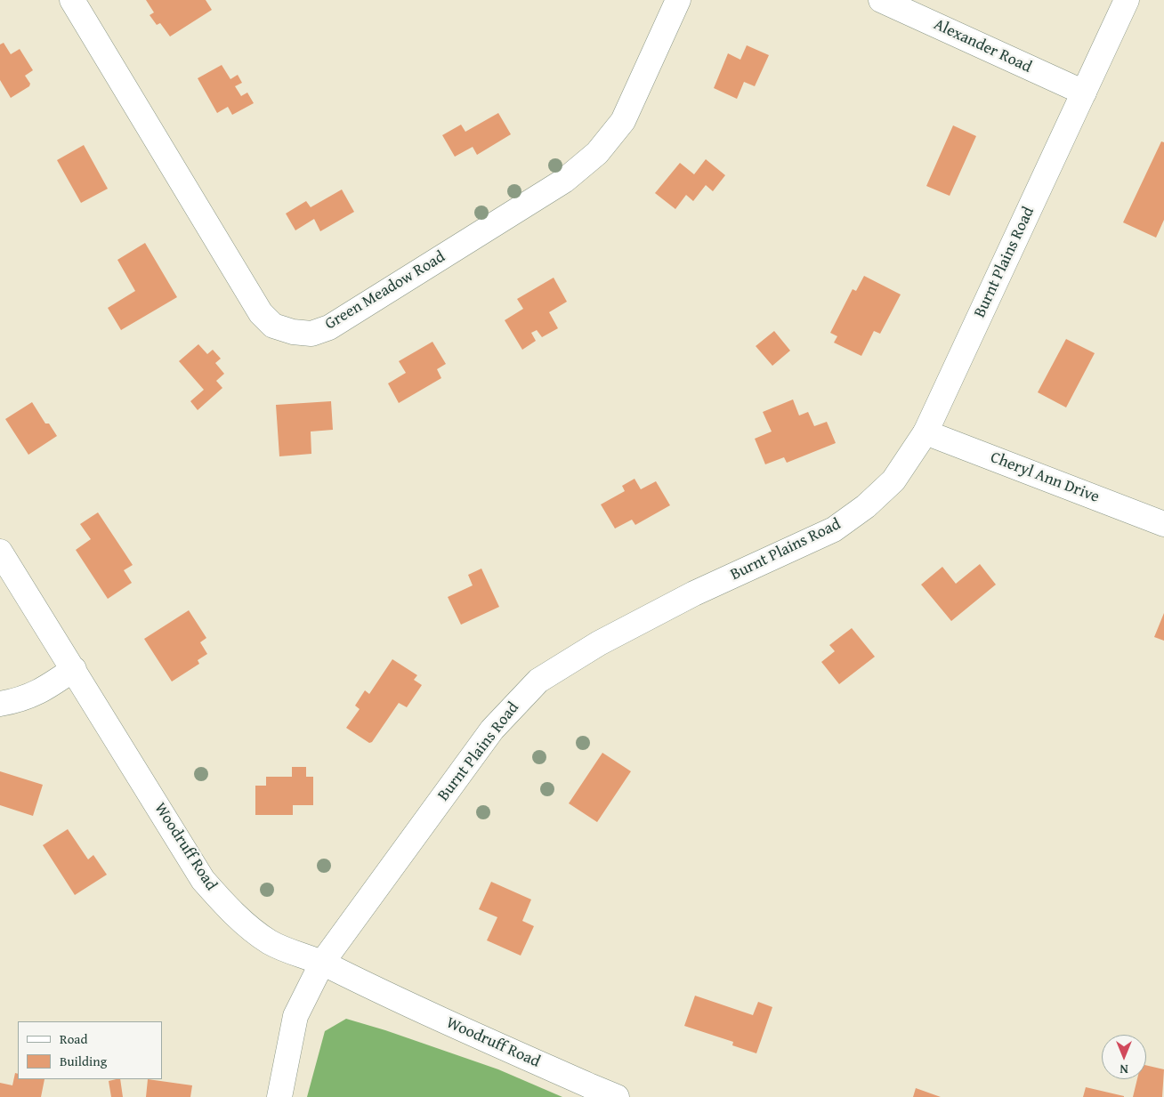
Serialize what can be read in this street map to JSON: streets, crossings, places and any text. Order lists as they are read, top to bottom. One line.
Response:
{"streets":{"street":["Alexander Road","Burnt Plains Road","Green Meadow Road","Cheryl Ann Drive","Woodruff Road"]},"crossings":[["Alexander Road","Burnt Plains Road"],["Burnt Plains Road","Cheryl Ann Drive"],["Burnt Plains Road","Woodruff Road"]],"legend":["Road","Building"],"north":"bottom"}
